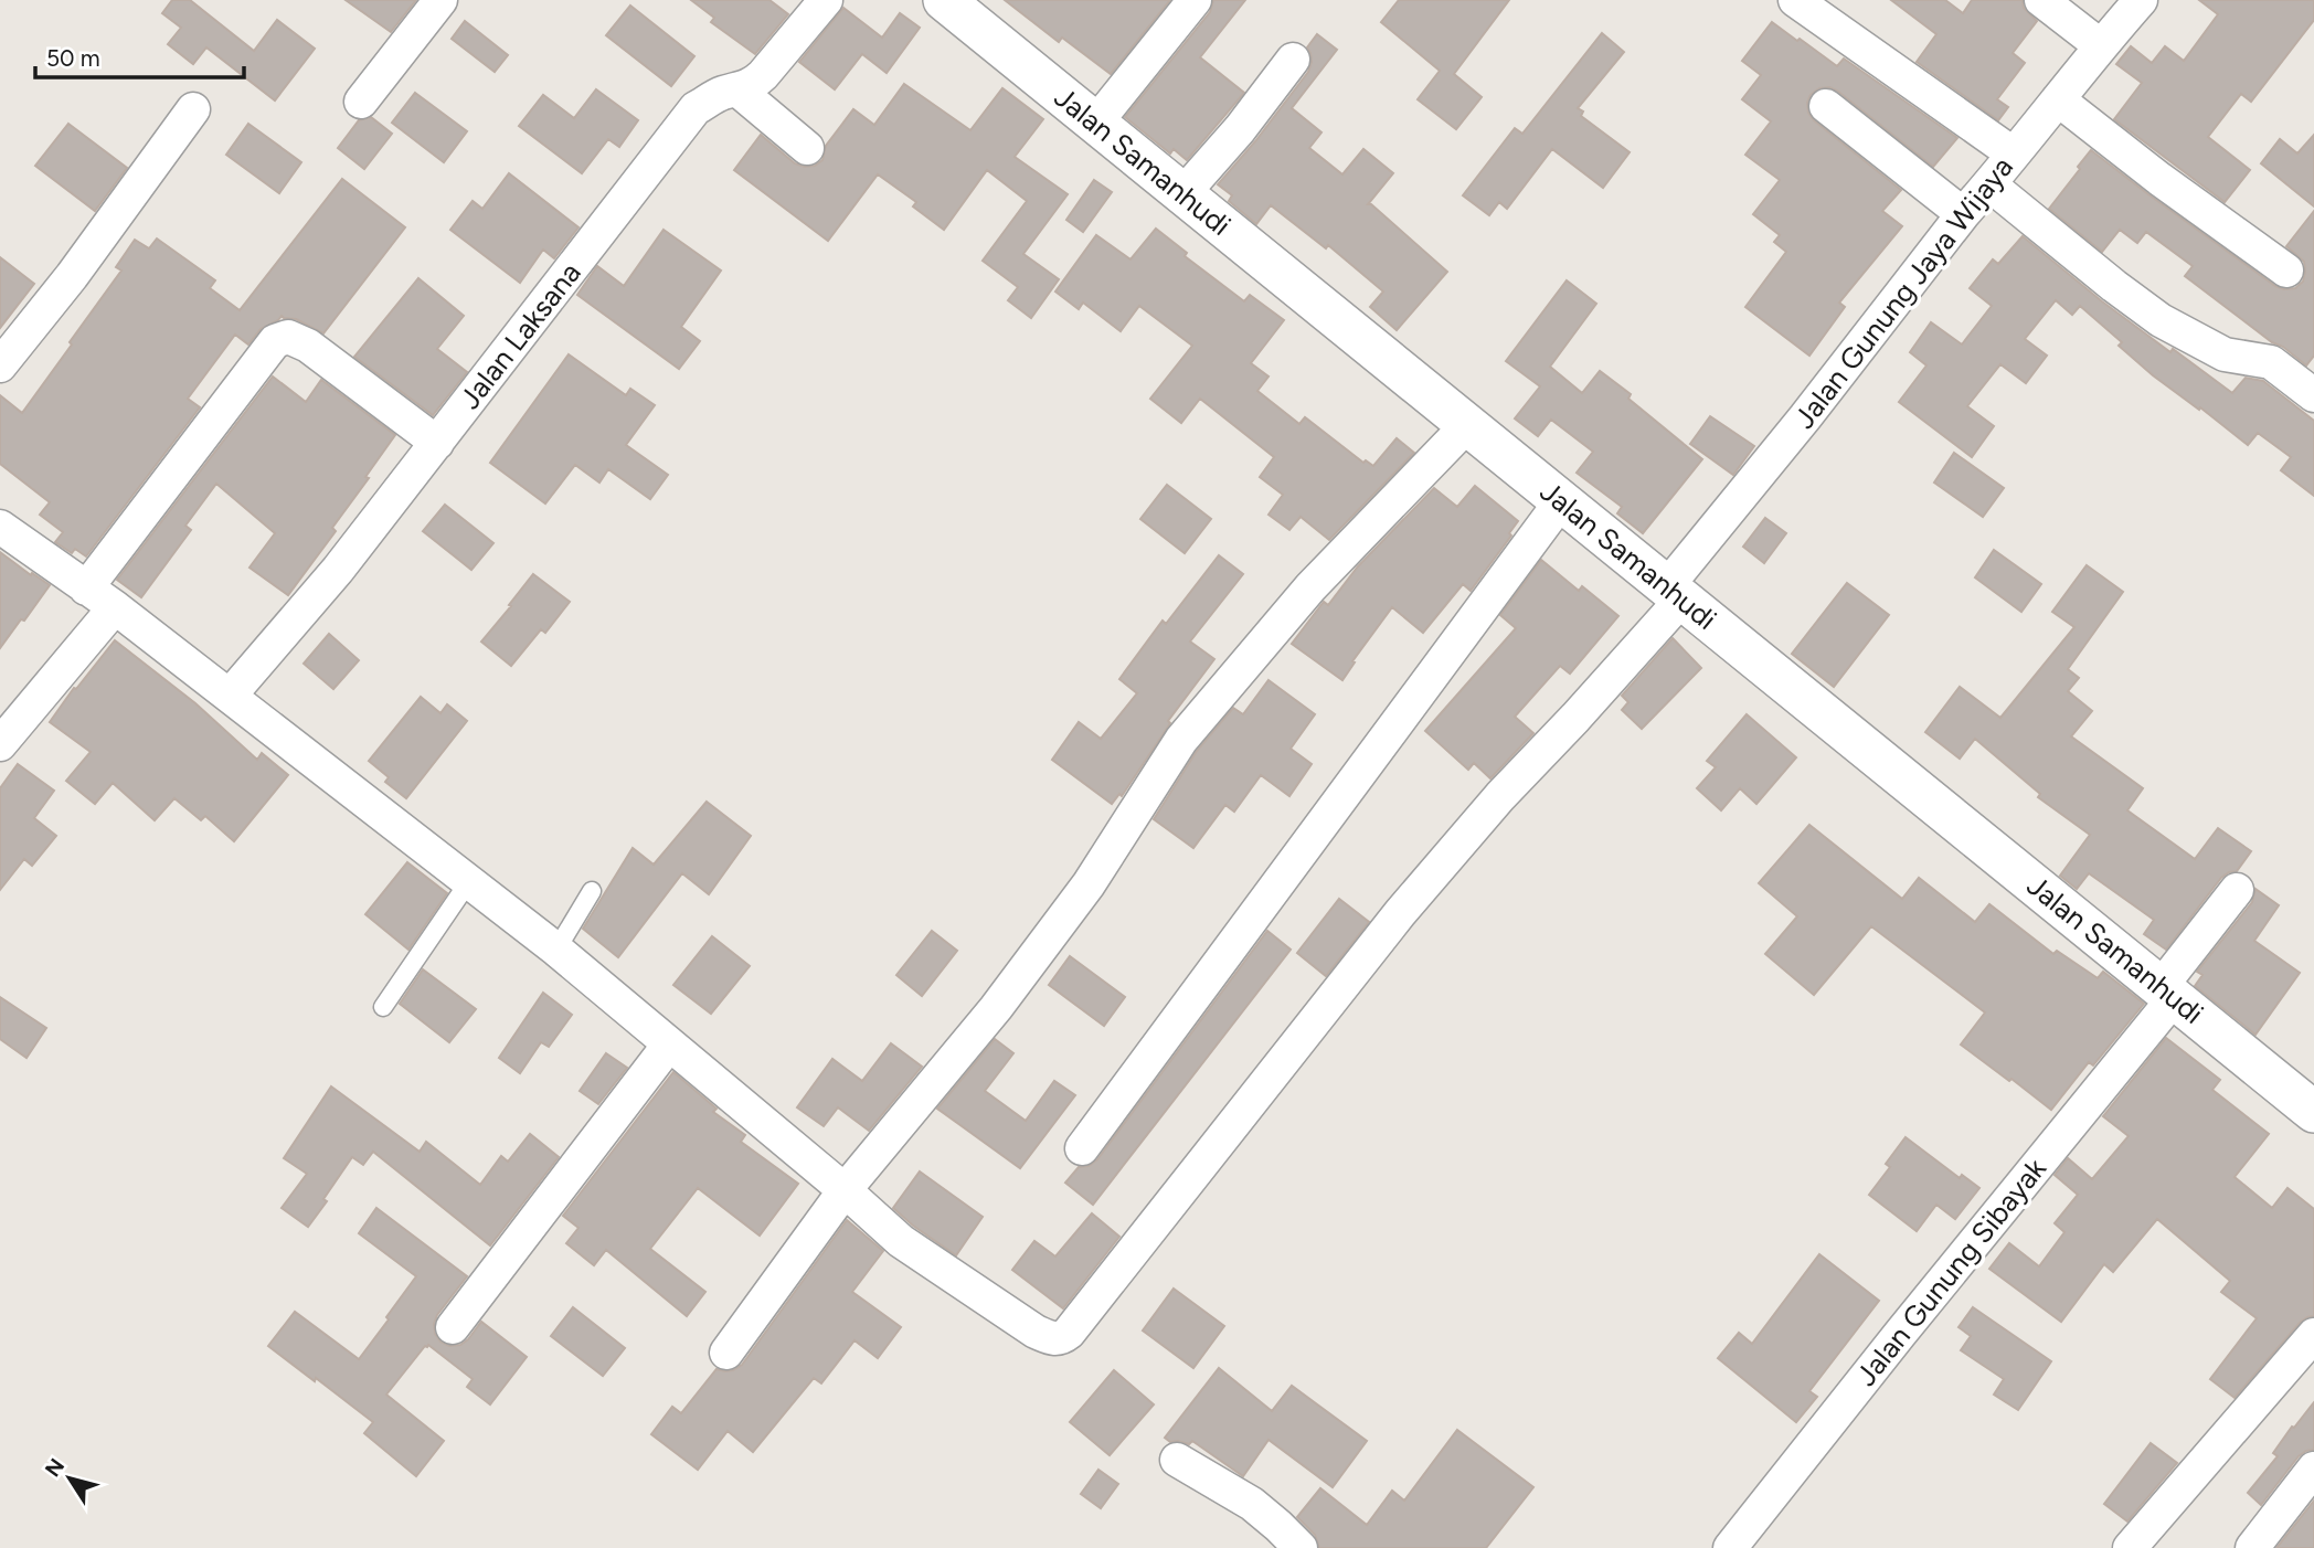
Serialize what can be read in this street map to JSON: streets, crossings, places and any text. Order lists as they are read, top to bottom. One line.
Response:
{"streets":{"street":["Jalan Samanhudi","Jalan Gunung Jaya Wijaya","Jalan Laksana","Jalan Gunung Sibayak"]},"crossings":[["Jalan Samanhudi","Jalan Gunung Jaya Wijaya"],["Jalan Samanhudi","Jalan Gunung Sibayak"]],"scale_bar":"50 m","north":"top left"}
